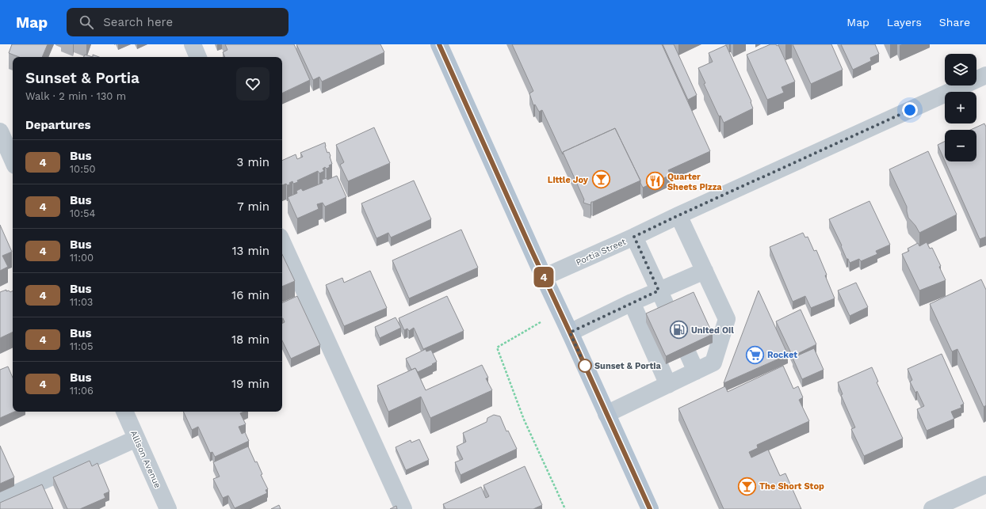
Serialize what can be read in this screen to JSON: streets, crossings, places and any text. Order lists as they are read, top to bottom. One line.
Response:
{"streets":{"street":["Portia Street","Allison Avenue"]},"places":{"bar":["Little Joy","The Short Stop"],"restaurant":["Quarter Sheets Pizza"],"fuel station":["United Oil"],"supermarket":["Rocket"],"other":["Sunset & Portia"]},"lines":["bus line 4"],"page":{"header":"Map","search":"Search here","nav":["Map","Layers","Share"],"on_map":"4","map_buttons":["+","−"],"heading":[["Sunset & Portia","Walk · 2 min · 130 m"],"Departures"],"list":[{"mark":"4","name":"Bus","note":"10:50","value":"3 min"},{"mark":"4","name":"Bus","note":"10:54","value":"7 min"},{"mark":"4","name":"Bus","note":"11:00","value":"13 min"},{"mark":"4","name":"Bus","note":"11:03","value":"16 min"},{"mark":"4","name":"Bus","note":"11:05","value":"18 min"},{"mark":"4","name":"Bus","note":"11:06","value":"19 min"}]}}
